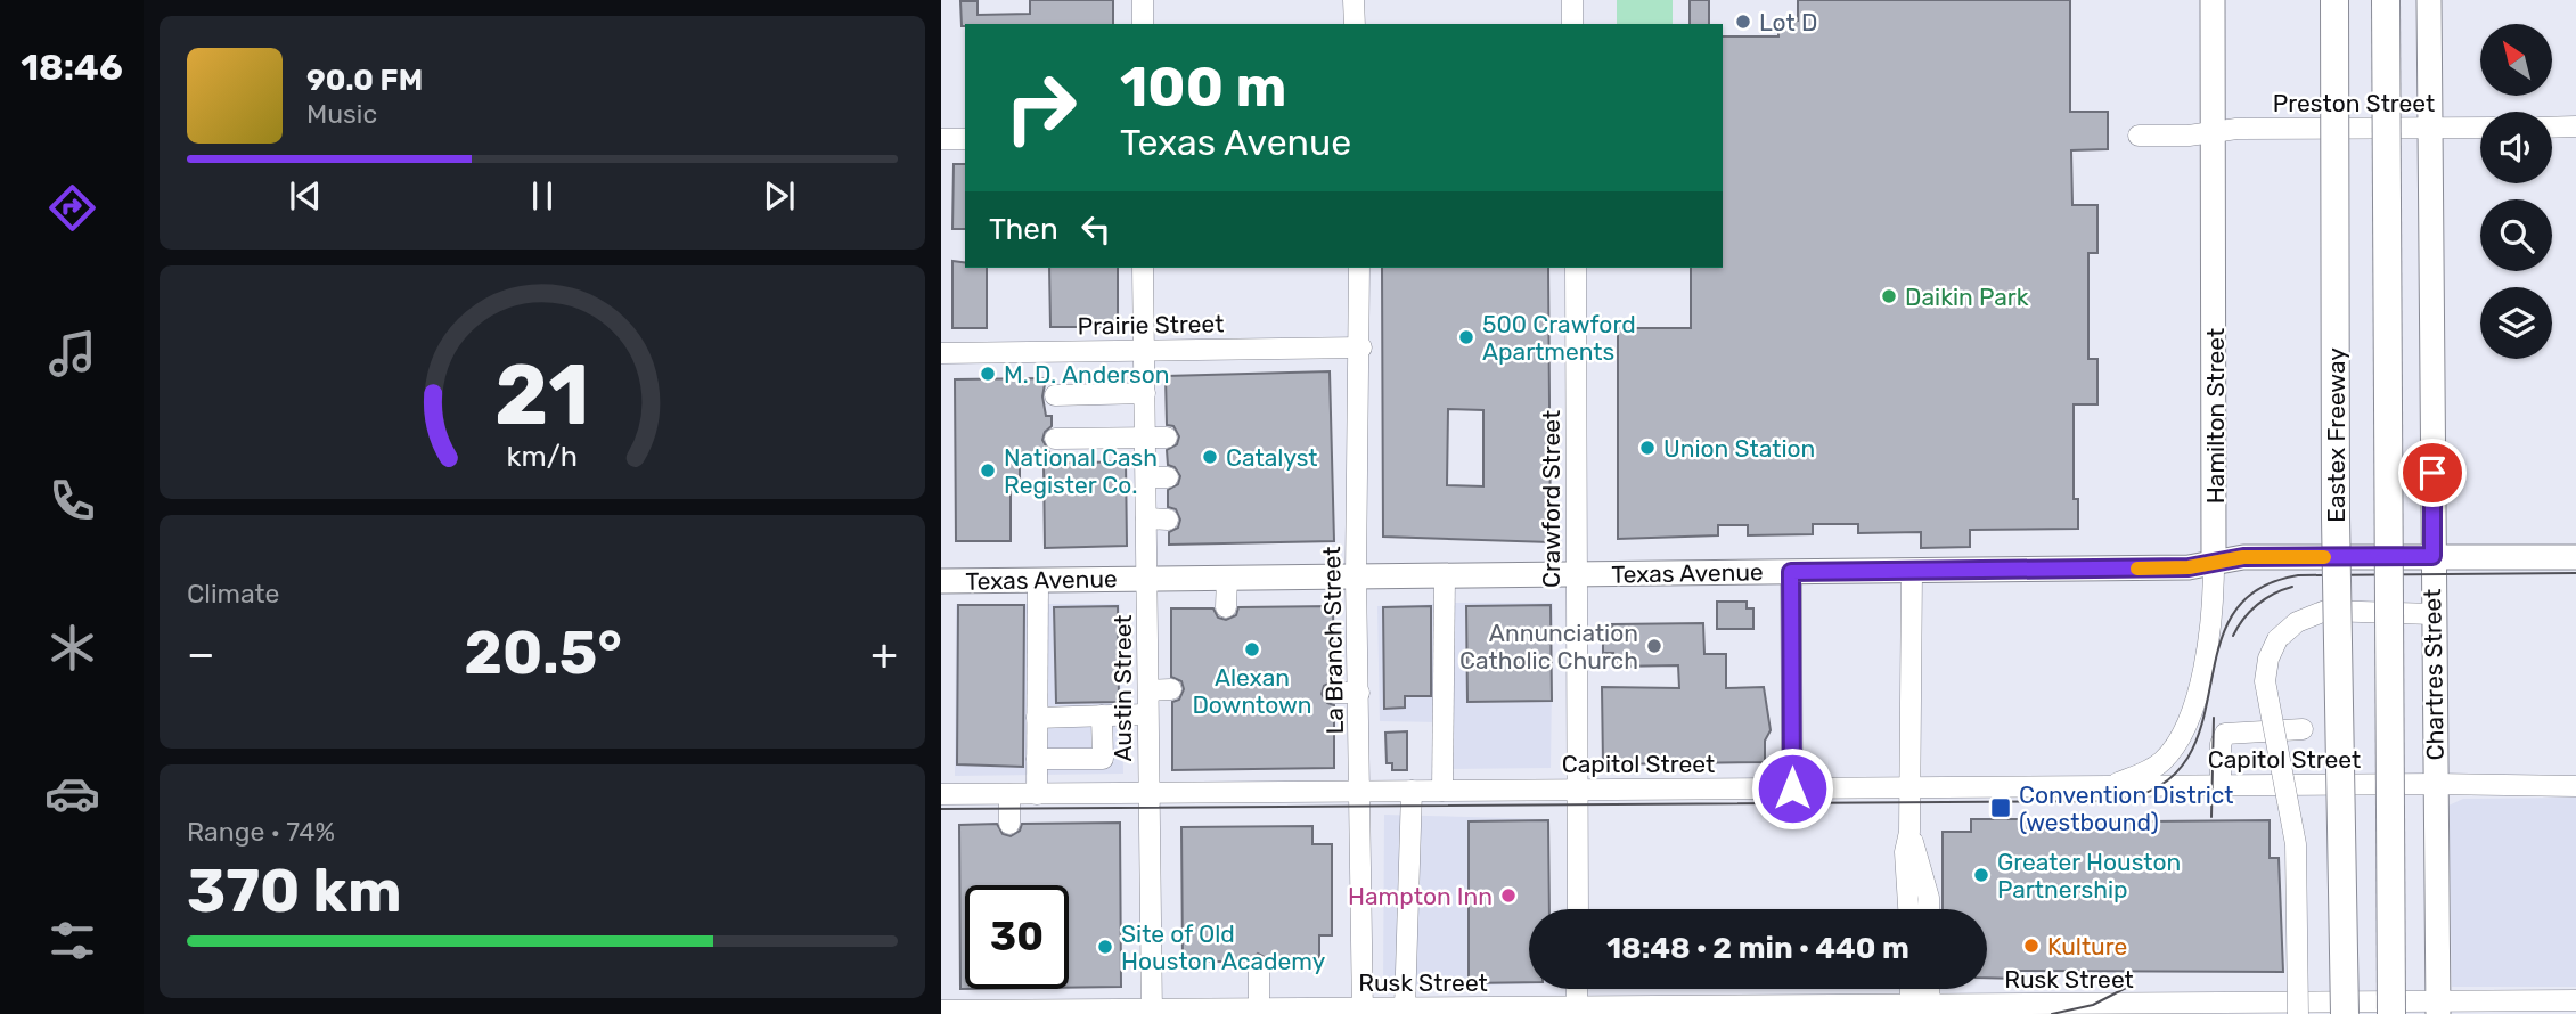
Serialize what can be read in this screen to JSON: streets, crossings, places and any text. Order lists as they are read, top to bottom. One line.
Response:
{"streets":{"highway":["Eastex Freeway"],"main road":["Hamilton Street","Texas Avenue","Chartres Street"],"street":["Preston Street","Prairie Street","Crawford Street","La Branch Street","Austin Street","Capitol Street","Rusk Street"]},"crossings":[["Preston Street","Hamilton Street"],["Preston Street","Chartres Street"],["Prairie Street","La Branch Street"],["Prairie Street","Austin Street"],["Hamilton Street","Texas Avenue"],["Hamilton Street","Capitol Street"],["Crawford Street","Texas Avenue"],["Crawford Street","Capitol Street"],["Texas Avenue","La Branch Street"],["Texas Avenue","Chartres Street"],["Texas Avenue","Austin Street"],["La Branch Street","Capitol Street"],["La Branch Street","Rusk Street"],["Chartres Street","Capitol Street"],["Chartres Street","Rusk Street"],["Austin Street","Capitol Street"],["Austin Street","Rusk Street"]],"places":{"other":["Lot D","Daikin Park","500 Crawford Apartments","M. D. Anderson","Union Station","Catalyst","National Cash Register Co.","Annunciation Catholic Church","Alexan Downtown","Greater Houston Partnership","Hampton Inn","Kulture","Site of Old Houston Academy"],"transit":["Convention District (westbound)"]},"north":"top left","page":{"tabs":"18:46","turn":["100 m","Texas Avenue"],"song":["90.0 FM","Music"],"then":"Then","tile":["Climate",["Range · 74%","370 km"]],"heat":["−","20.5°","+"],"limit":"30","trip":"18:48 · 2 min · 440 m","gauge":["21","km/h"]}}
